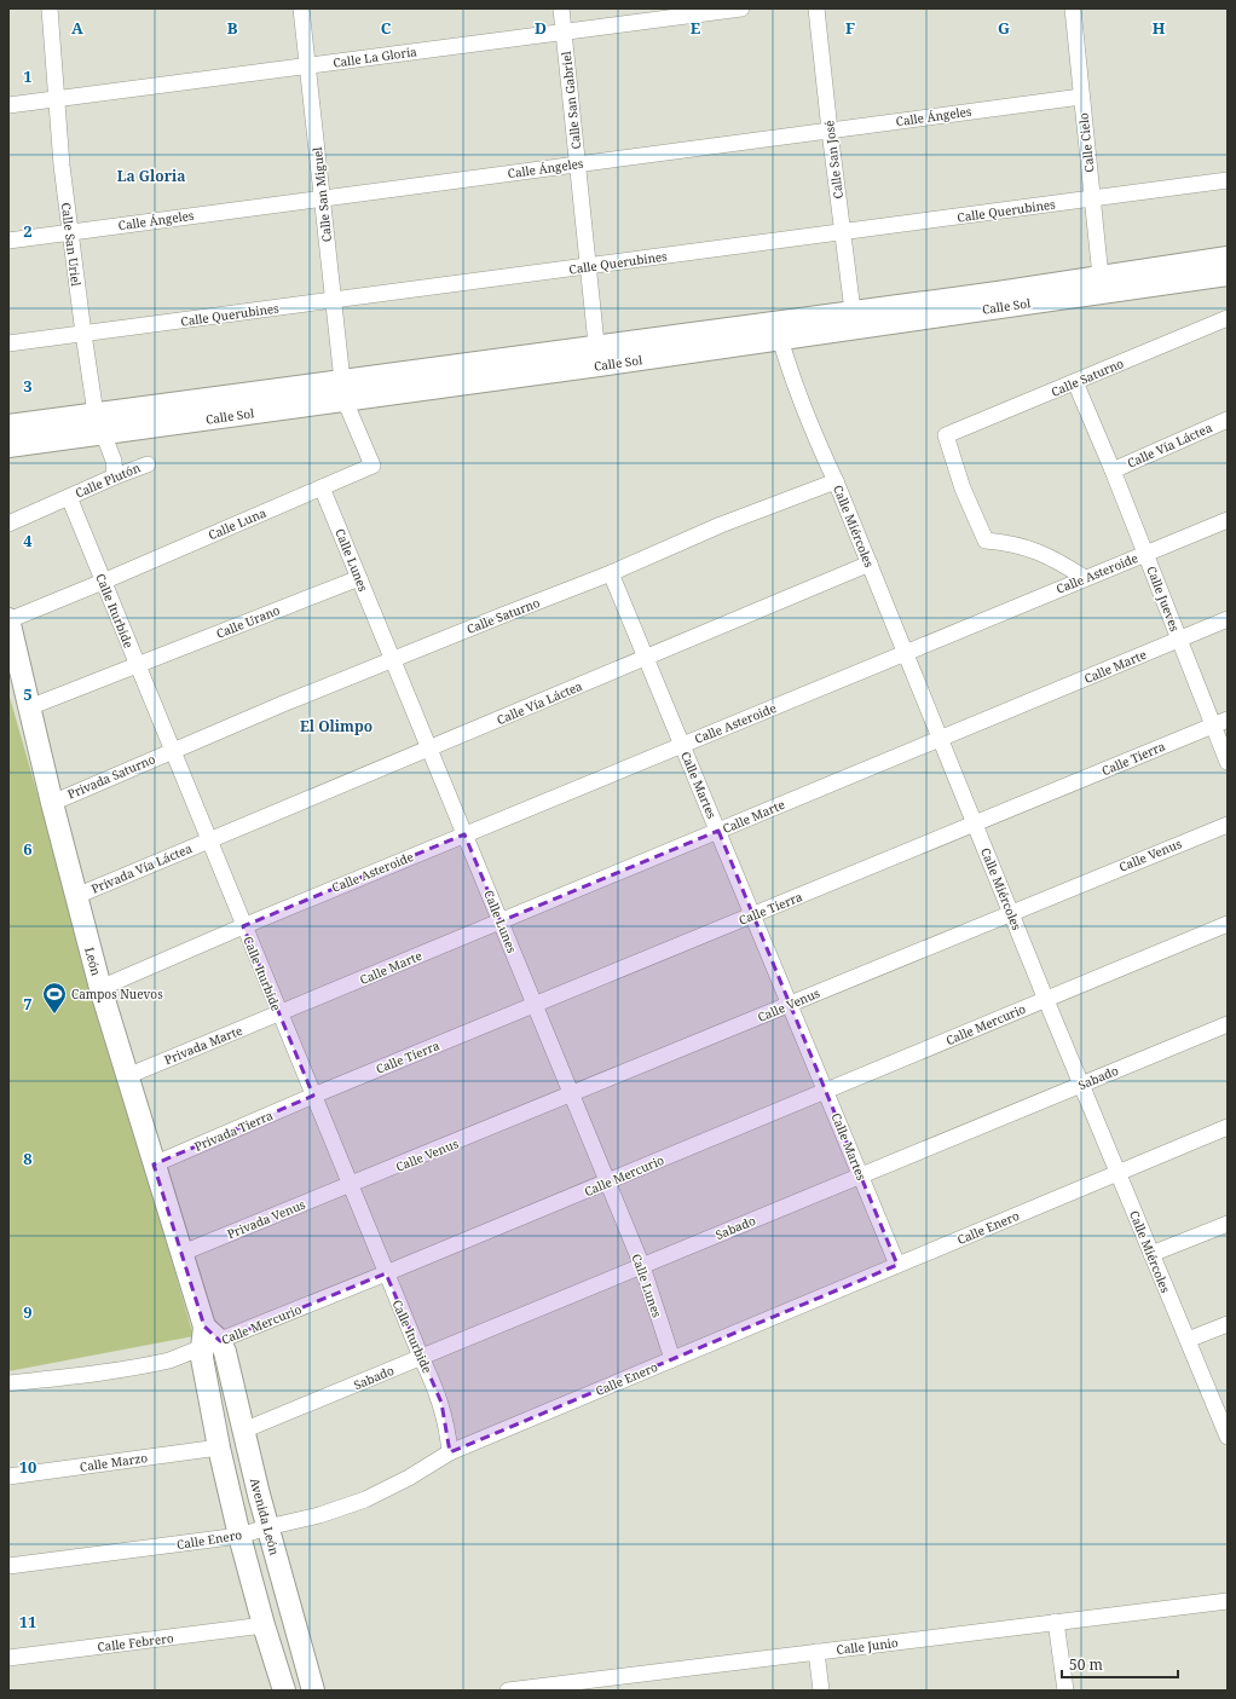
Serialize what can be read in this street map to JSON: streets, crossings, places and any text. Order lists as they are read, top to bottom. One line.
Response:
{"streets":{"street":["Calle La Gloria","Calle San Gabriel","Calle Ángeles","Calle Cielo","Calle San José","Calle San Miguel","Calle Querubines","Calle San Uriel","Calle Sol","Calle Saturno","Calle Vía Láctea","Calle Plutón","Calle Luna","Calle Miércoles","Calle Lunes","Calle Asteroide","Calle Jueves","Calle Iturbide","Calle Urano","Calle Marte","Calle Tierra","Privada Saturno","Calle Martes","Calle Venus","Privada Vía Láctea","León","Calle Mercurio","Privada Marte","Sabado","Privada Tierra","Privada Venus","Calle Enero","Calle Marzo","Avenida León","Calle Febrero","Calle Junio"]},"crossings":[["Calle La Gloria","Calle San Gabriel"],["Calle La Gloria","Calle San Miguel"],["Calle La Gloria","Calle San Uriel"],["Calle San Gabriel","Calle Ángeles"],["Calle San Gabriel","Calle Querubines"],["Calle San Gabriel","Calle Sol"],["Calle Ángeles","Calle Cielo"],["Calle Ángeles","Calle San José"],["Calle Ángeles","Calle San Miguel"],["Calle Ángeles","Calle San Uriel"],["Calle Cielo","Calle Querubines"],["Calle Cielo","Calle Sol"],["Calle San José","Calle Querubines"],["Calle San José","Calle Sol"],["Calle San Miguel","Calle Querubines"],["Calle San Miguel","Calle Sol"],["Calle San Miguel","Calle Luna"],["Calle Querubines","Calle San Uriel"],["Calle San Uriel","Calle Sol"],["Calle San Uriel","Calle Plutón"],["Calle Sol","Calle Miércoles"],["Calle Saturno","Calle Miércoles"],["Calle Saturno","Calle Lunes"],["Calle Saturno","Calle Asteroide"],["Calle Saturno","Calle Jueves"],["Calle Saturno","Calle Iturbide"],["Calle Saturno","Privada Saturno"],["Calle Saturno","Calle Martes"],["Calle Vía Láctea","Calle Miércoles"],["Calle Vía Láctea","Calle Lunes"],["Calle Vía Láctea","Calle Jueves"],["Calle Vía Láctea","Calle Iturbide"],["Calle Vía Láctea","Calle Martes"],["Calle Vía Láctea","Privada Vía Láctea"],["Calle Plutón","Calle Iturbide"],["Calle Luna","Calle Lunes"],["Calle Luna","Calle Iturbide"],["Calle Luna","León"],["Calle Miércoles","Calle Asteroide"],["Calle Miércoles","Calle Marte"],["Calle Miércoles","Calle Tierra"],["Calle Miércoles","Calle Venus"],["Calle Miércoles","Calle Mercurio"],["Calle Miércoles","Sabado"],["Calle Miércoles","Calle Enero"],["Calle Lunes","Calle Asteroide"],["Calle Lunes","Calle Urano"],["Calle Lunes","Calle Marte"],["Calle Lunes","Calle Tierra"],["Calle Lunes","Calle Venus"],["Calle Lunes","Calle Mercurio"],["Calle Lunes","Sabado"],["Calle Lunes","Calle Enero"],["Calle Asteroide","Calle Jueves"],["Calle Asteroide","Calle Iturbide"],["Calle Asteroide","Calle Martes"],["Calle Asteroide","León"],["Calle Jueves","Calle Marte"],["Calle Jueves","Calle Tierra"],["Calle Iturbide","Calle Urano"],["Calle Iturbide","Calle Marte"],["Calle Iturbide","Calle Tierra"],["Calle Iturbide","Privada Saturno"],["Calle Iturbide","Calle Venus"],["Calle Iturbide","Privada Vía Láctea"],["Calle Iturbide","Calle Mercurio"],["Calle Iturbide","Privada Marte"],["Calle Iturbide","Sabado"],["Calle Iturbide","Privada Tierra"],["Calle Iturbide","Privada Venus"],["Calle Iturbide","Calle Enero"],["Calle Urano","León"],["Calle Marte","Calle Martes"],["Calle Marte","Privada Marte"],["Calle Tierra","Calle Martes"],["Calle Tierra","Privada Tierra"],["Privada Saturno","León"],["Calle Martes","Calle Venus"],["Calle Martes","Calle Mercurio"],["Calle Martes","Sabado"],["Calle Martes","Calle Enero"],["Calle Venus","Privada Venus"],["Privada Vía Láctea","León"],["León","Calle Mercurio"],["León","Privada Marte"],["León","Privada Tierra"],["León","Privada Venus"],["León","Avenida León"],["Calle Mercurio","Avenida León"],["Sabado","Avenida León"],["Calle Enero","Avenida León"]],"districts":["La Gloria","El Olimpo"],"places":{"sports":["Campos Nuevos"]},"scale_bar":"50 m","grid":{"columns":["A","B","C","D","E","F","G","H"],"rows":["1","2","3","4","5","6","7","8","9","10","11"]}}
